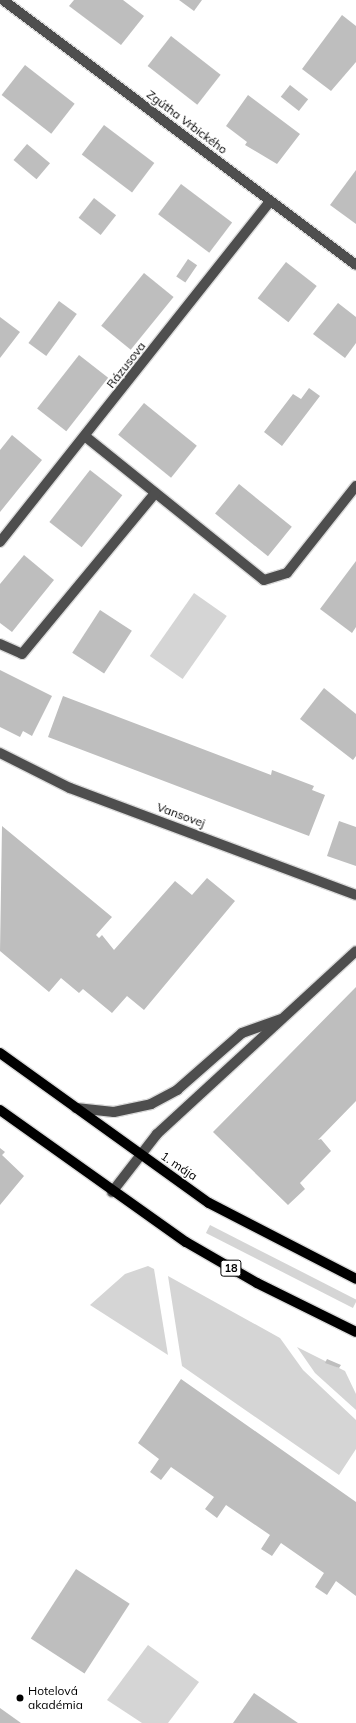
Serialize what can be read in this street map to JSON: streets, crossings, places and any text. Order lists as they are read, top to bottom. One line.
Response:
{"streets":{"main road":["1. mája","18"],"street":["Zgútha Vrbického","Rázusova","Vansovej"]},"crossings":[["Zgútha Vrbického","Rázusova"]],"places":["Hotelová akadémia"]}
